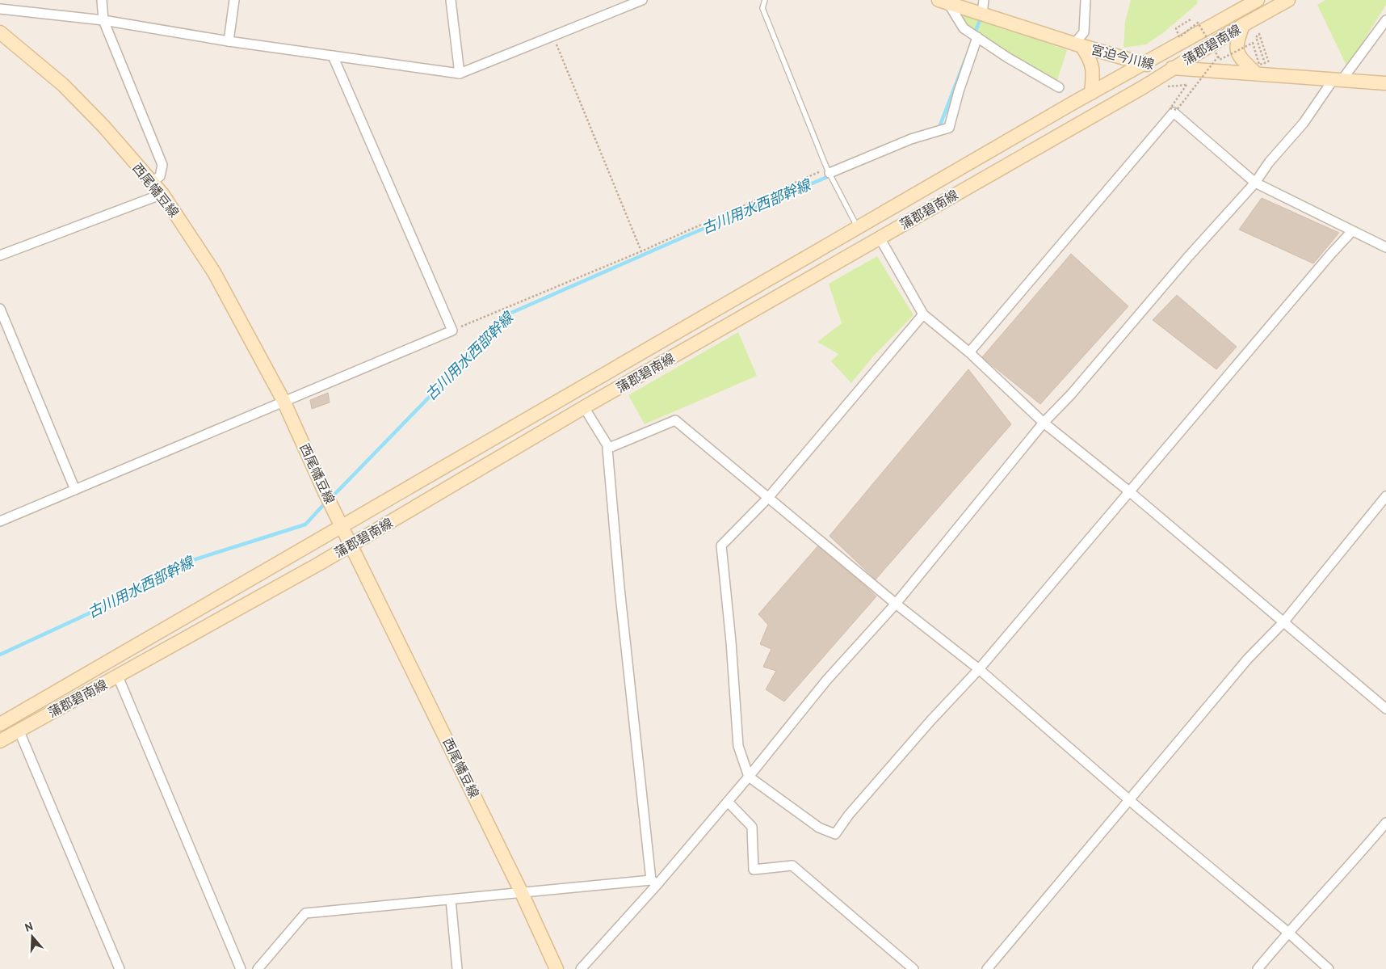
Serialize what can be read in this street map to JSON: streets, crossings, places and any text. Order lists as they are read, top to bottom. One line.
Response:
{"streets":{"main road":["蒲郡碧南線","宮迫今川線","西尾幡豆線"]},"crossings":[["蒲郡碧南線","宮迫今川線"],["蒲郡碧南線","西尾幡豆線"]],"water":["古川用水西部幹線"],"north":"top"}
